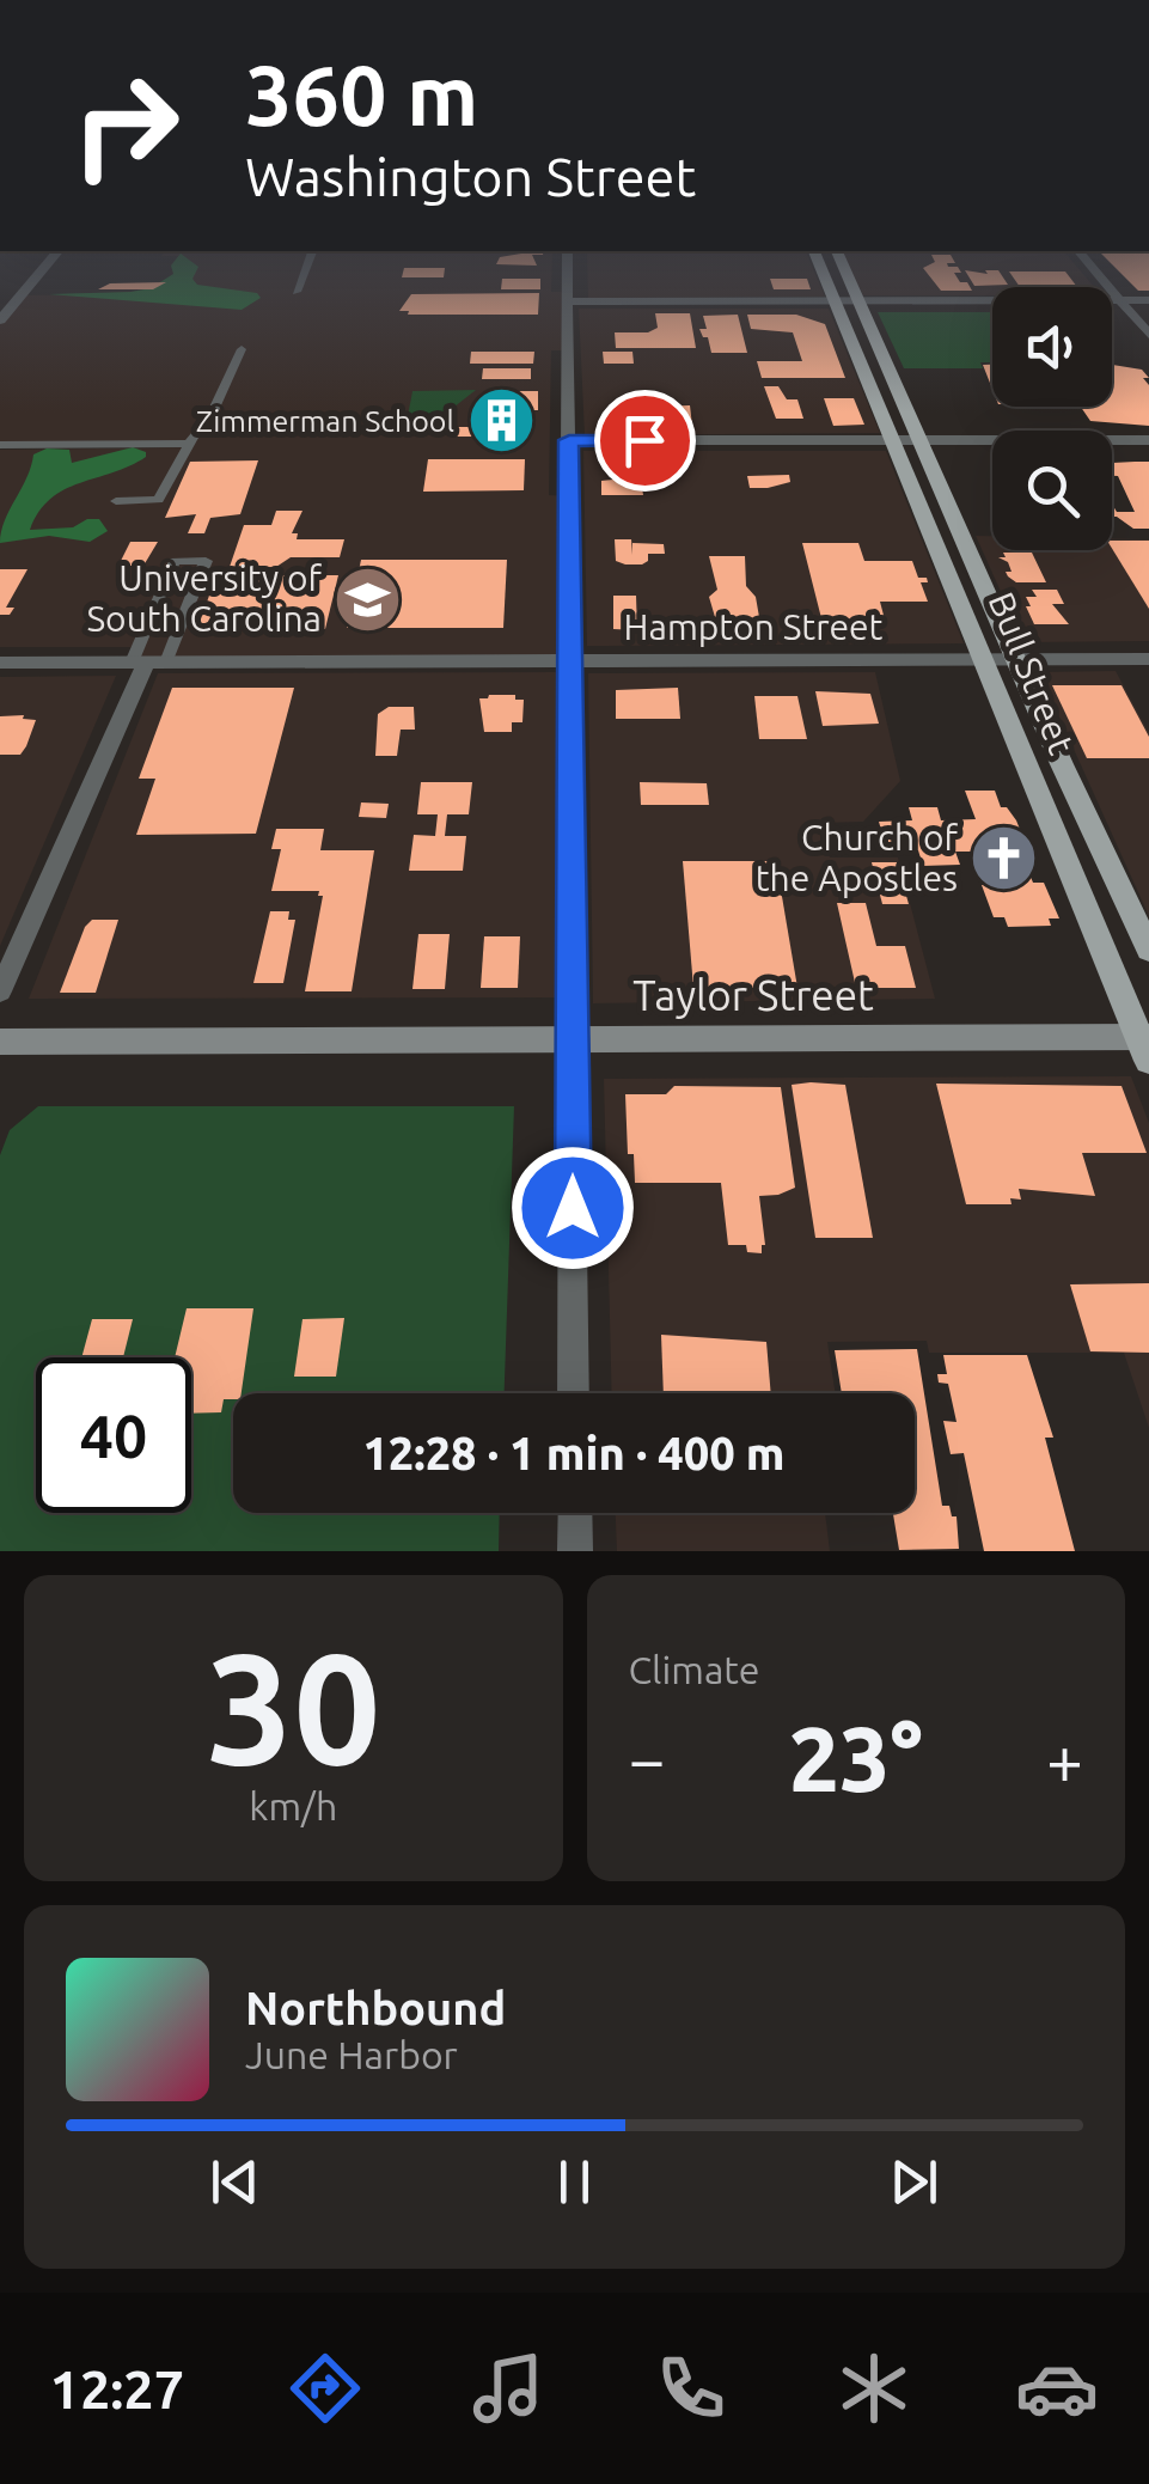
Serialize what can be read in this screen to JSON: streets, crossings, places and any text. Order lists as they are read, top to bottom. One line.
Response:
{"streets":{"main road":["Bull Street","Taylor Street"],"street":["Hampton Street"]},"crossings":[["Hampton Street","Bull Street"],["Bull Street","Taylor Street"]],"places":{"building":["Zimmerman School"],"school or university":["University of South Carolina"],"church":["Church of the Apostles"]},"page":{"turn":["360 m","Washington Street"],"limit":"40","trip":"12:28 · 1 min · 400 m","tile":[["30","km/h"],"Climate"],"heat":["−","23°","+"],"song":["Northbound","June Harbor"],"tabs":"12:27"}}
